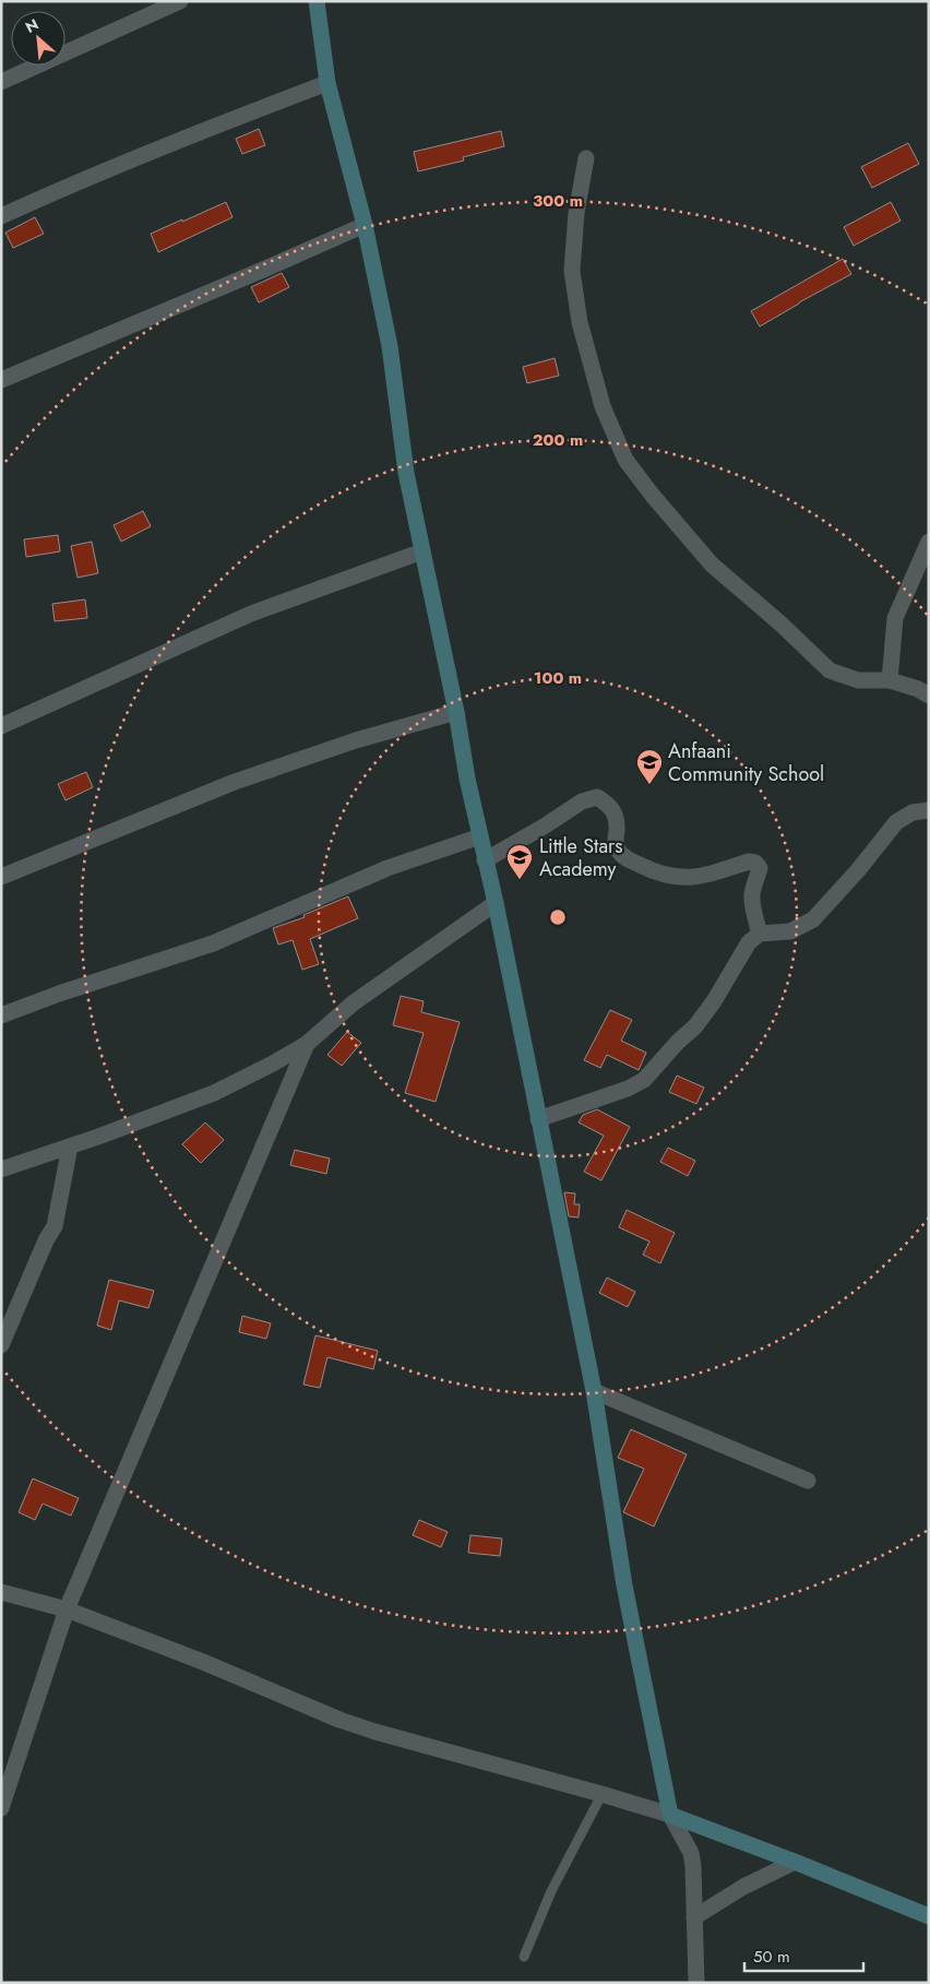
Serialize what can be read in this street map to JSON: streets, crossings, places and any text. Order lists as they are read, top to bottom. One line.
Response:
{"places":{"school or university":["Anfaani Community School","Little Stars Academy"]},"scale_bar":"50 m","north":"top left","rings":["300 m","200 m","100 m"]}
